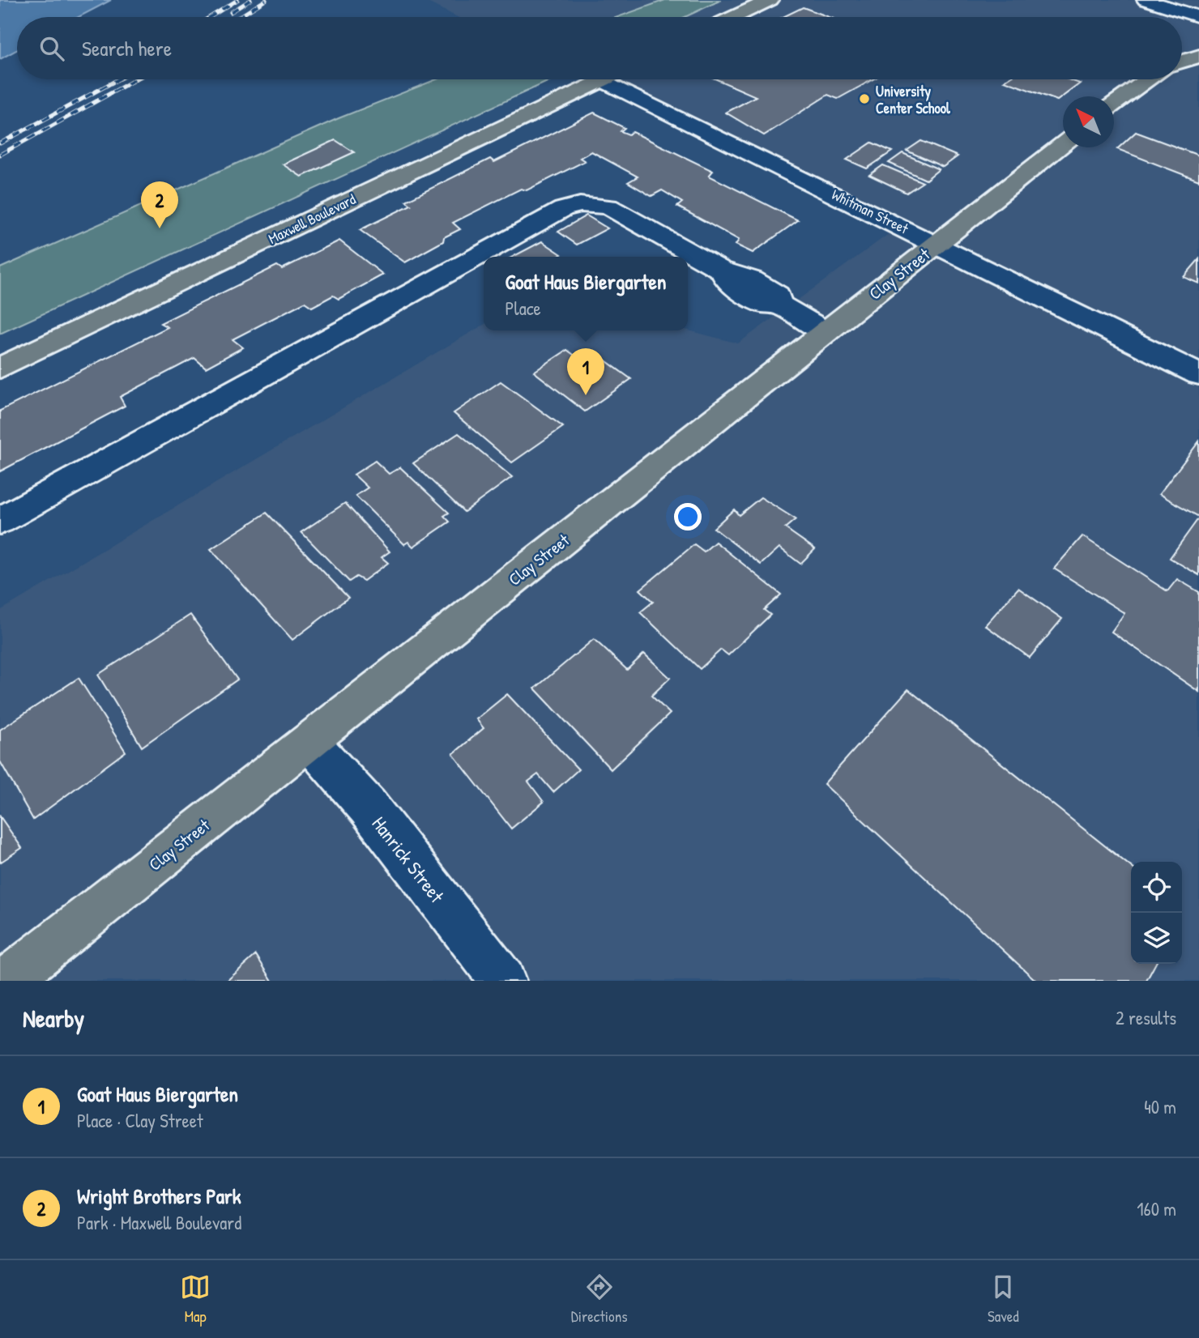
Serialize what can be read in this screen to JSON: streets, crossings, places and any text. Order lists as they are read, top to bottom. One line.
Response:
{"streets":{"main road":["Maxwell Boulevard","Clay Street"],"street":["Whitman Street","Hanrick Street"]},"crossings":[["Whitman Street","Maxwell Boulevard"],["Whitman Street","Clay Street"],["Clay Street","Hanrick Street"]],"places":["University Center School"],"north":"top left","page":{"search":"Search here","pins":["2","1"],"popup":["Goat Haus Biergarten","Place"],"heading":["Nearby","2 results"],"list":[{"mark":"1","name":"Goat Haus Biergarten","note":"Place · Clay Street","value":"40 m"},{"mark":"2","name":"Wright Brothers Park","note":"Park · Maxwell Boulevard","value":"160 m"}],"nav":["Map","Directions","Saved"]}}
